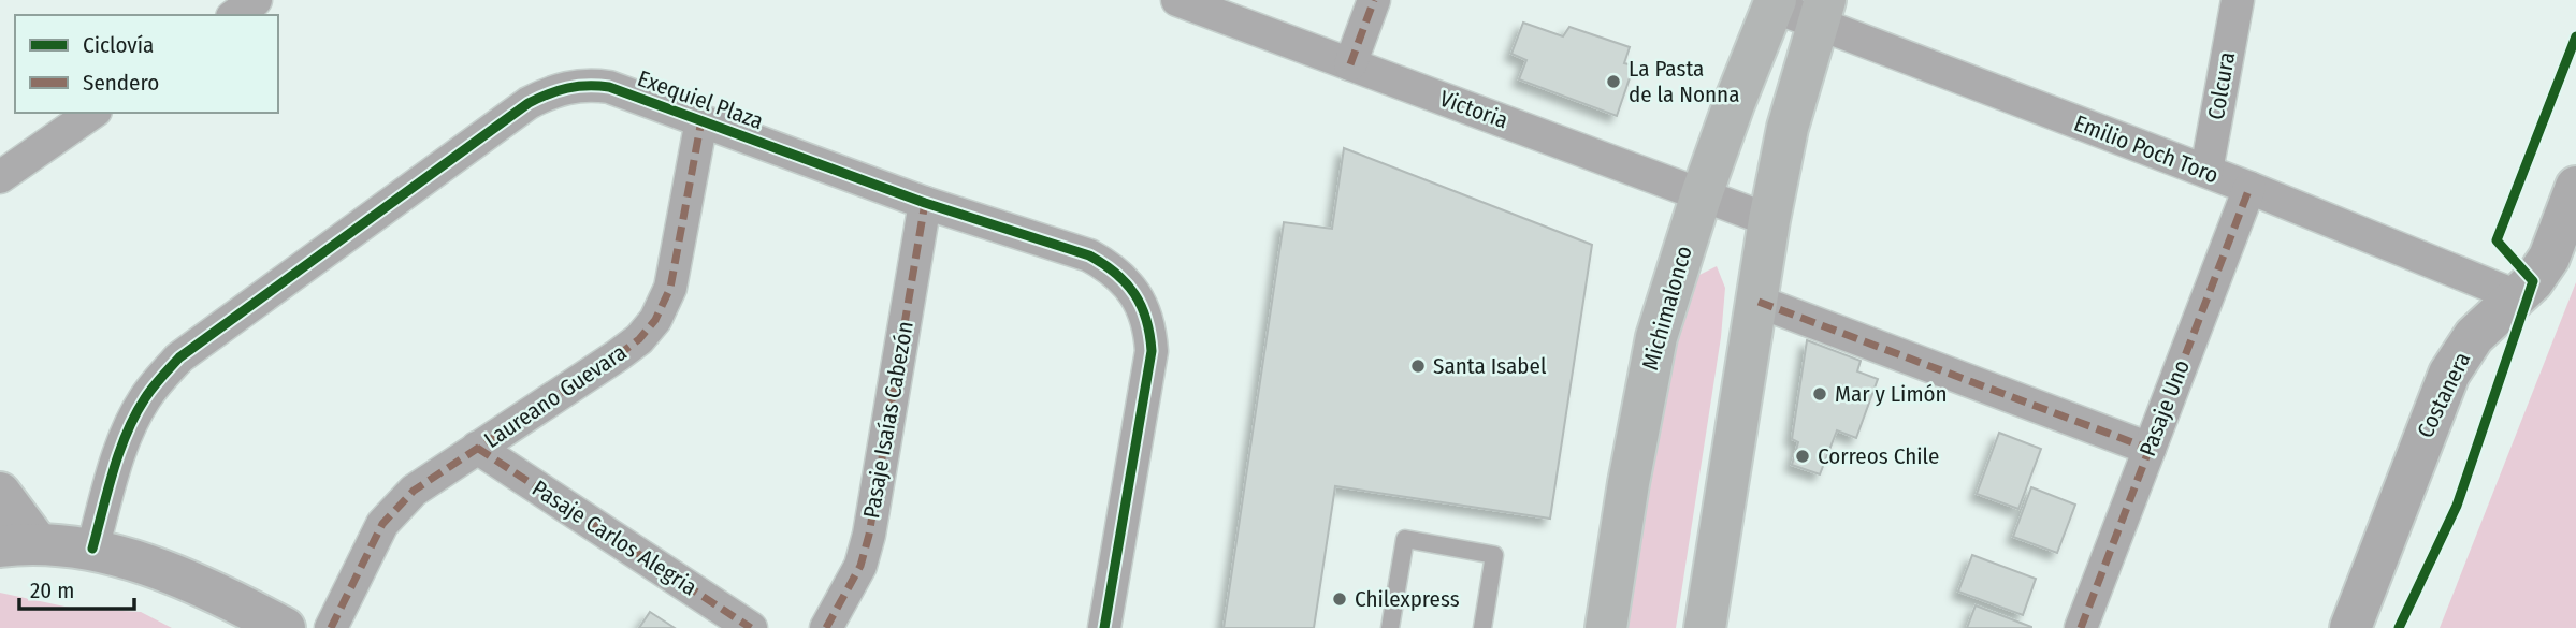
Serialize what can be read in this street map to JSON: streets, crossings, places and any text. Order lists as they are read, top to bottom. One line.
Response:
{"streets":{"main road":["Michimalonco"],"street":["Colcura","Exequiel Plaza","Victoria","Emilio Poch Toro","Costanera","Laureano Guevara","Pasaje Uno","Pasaje Isaías Cabezón","Pasaje Carlos Alegria"]},"crossings":[["Colcura","Emilio Poch Toro"],["Exequiel Plaza","Laureano Guevara"],["Exequiel Plaza","Pasaje Isaías Cabezón"],["Victoria","Michimalonco"],["Emilio Poch Toro","Michimalonco"],["Emilio Poch Toro","Costanera"],["Emilio Poch Toro","Pasaje Uno"],["Laureano Guevara","Pasaje Carlos Alegria"]],"places":["La Pasta de la Nonna","Santa Isabel","Mar y Limón","Correos Chile","Chilexpress"],"legend":["Ciclovía","Sendero"],"scale_bar":"20 m"}
